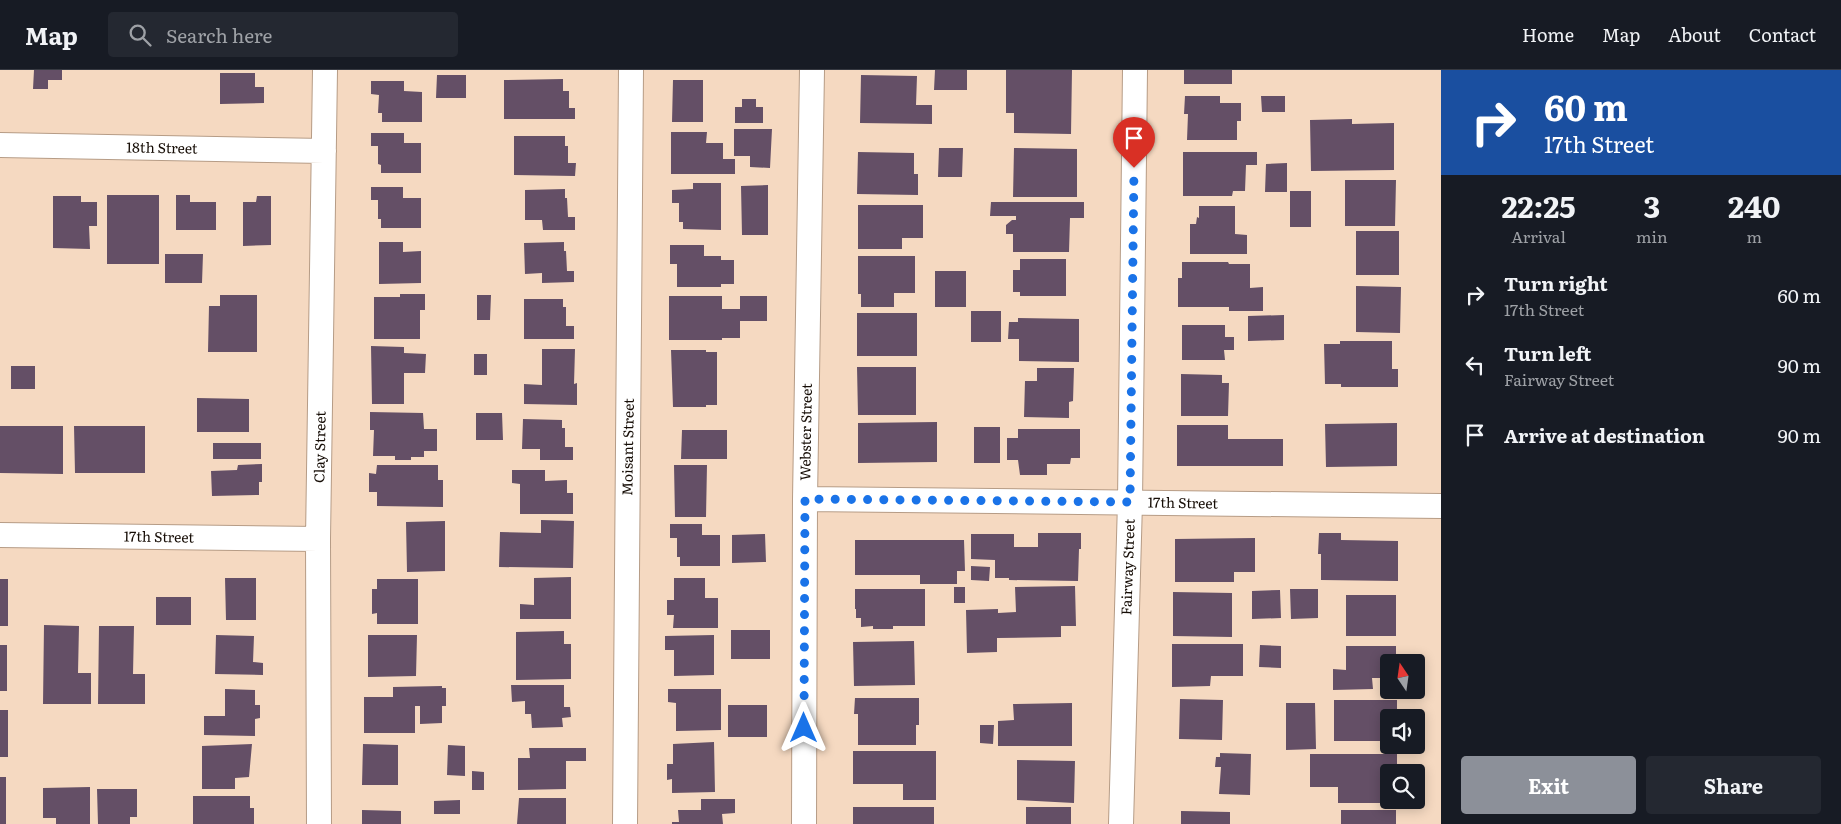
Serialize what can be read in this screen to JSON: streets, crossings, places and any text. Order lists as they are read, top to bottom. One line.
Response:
{"streets":{"street":["18th Street","Webster Street","Clay Street","Moisant Street","17th Street","Fairway Street"]},"crossings":[["18th Street","Clay Street"],["Webster Street","17th Street"],["Clay Street","17th Street"],["17th Street","Fairway Street"]],"north":"top","page":{"header":"Map","search":"Search here","nav":["Home","Map","About","Contact"],"turn":["60 m","17th Street"],"eta":["22:25","Arrival","3","min","240","m"],"list":[{"name":"Turn right","note":"17th Street","value":"60 m"},{"name":"Turn left","note":"Fairway Street","value":"90 m"},{"name":"Arrive at destination","value":"90 m"}],"buttons":["Exit","Share"]}}
